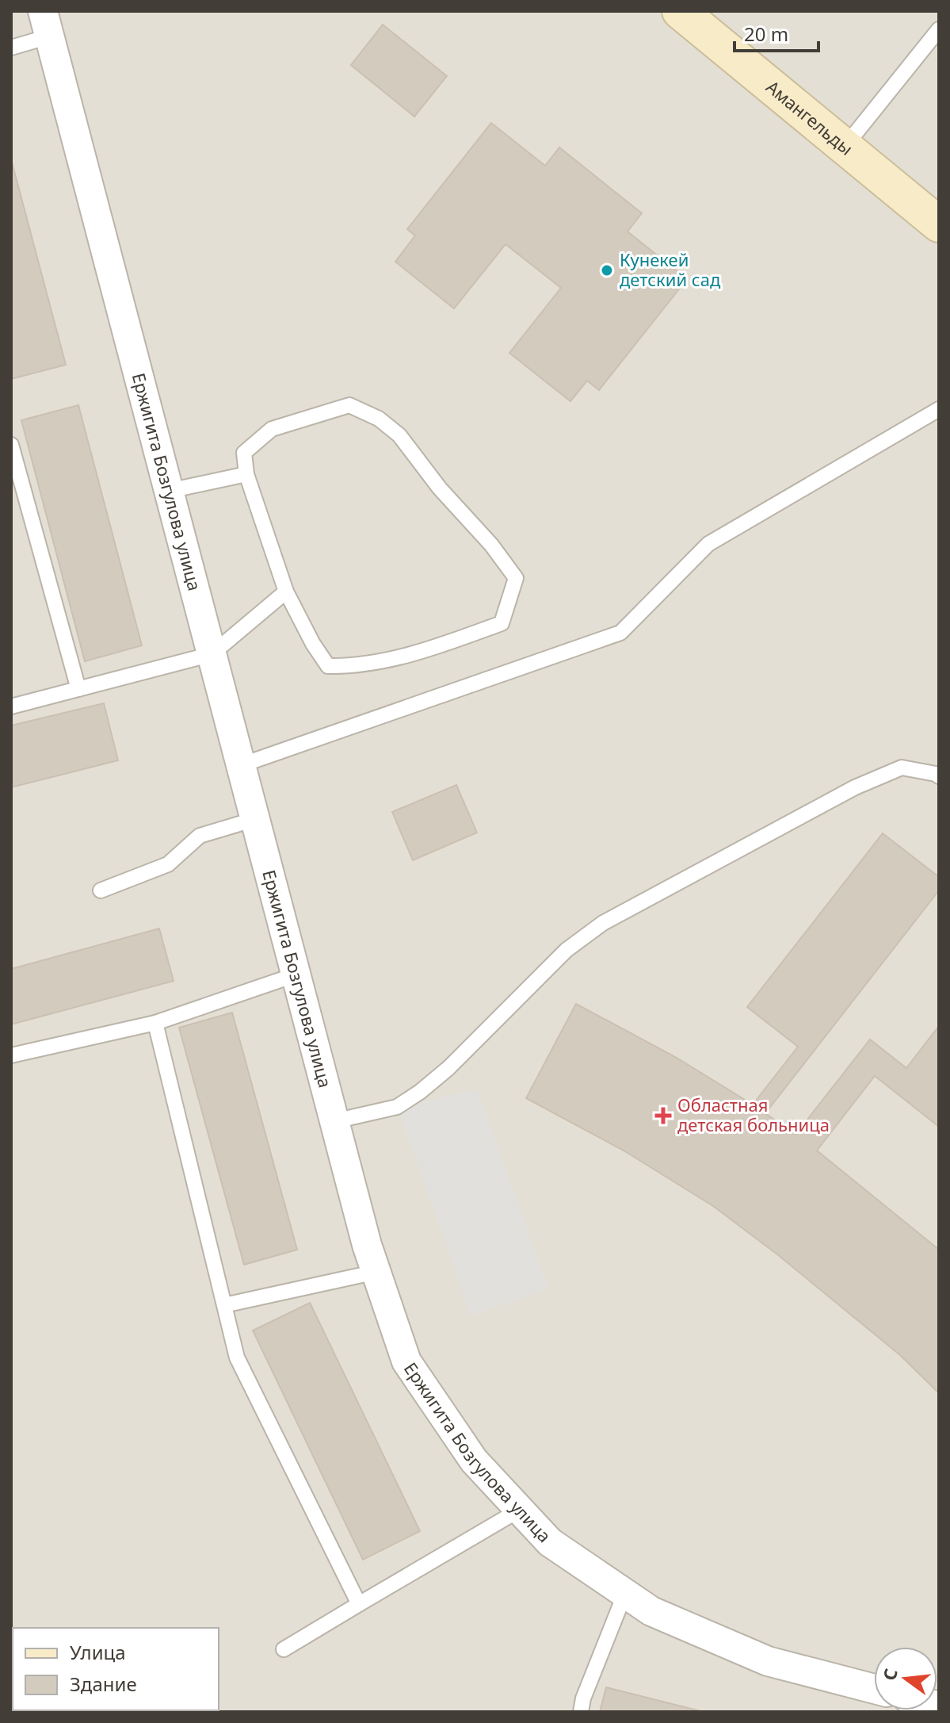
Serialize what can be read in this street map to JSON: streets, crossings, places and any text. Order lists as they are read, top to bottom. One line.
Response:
{"streets":{"main road":["Амангельды"],"street":["Ержигита Бозгулова улица"]},"places":{"other":["Кунекей детский сад"],"health":["Областная детская больница"]},"legend":["Улица","Здание"],"scale_bar":"20 m","north":"left"}
